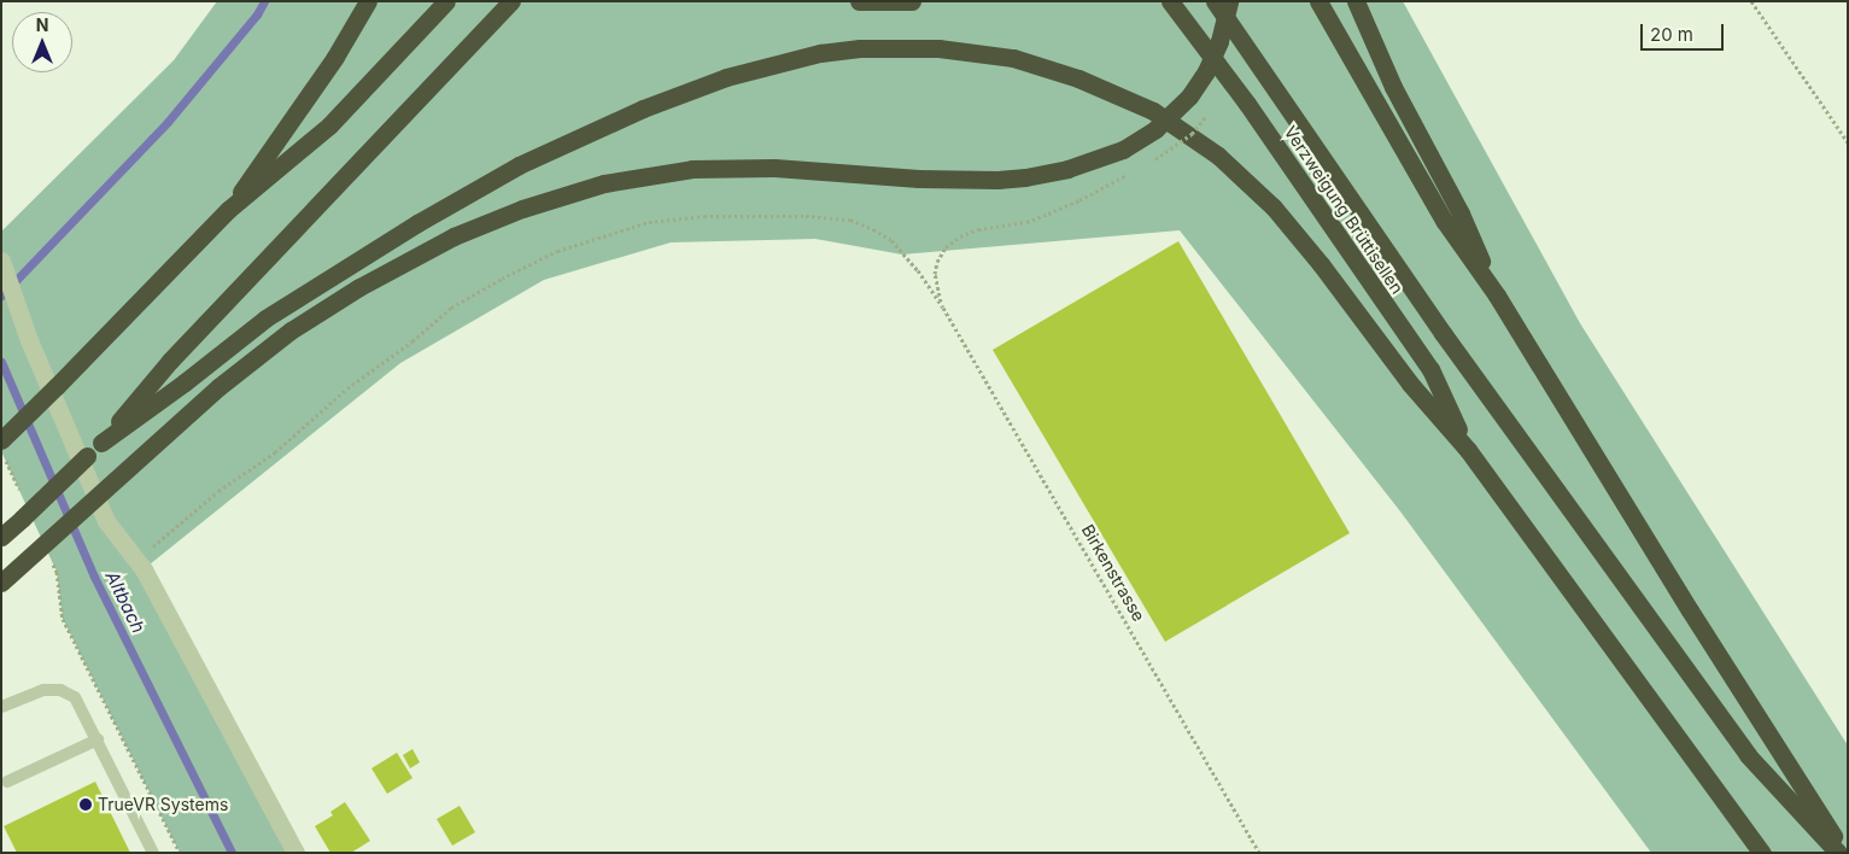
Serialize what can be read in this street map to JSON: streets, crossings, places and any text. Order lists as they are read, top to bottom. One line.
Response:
{"streets":{"highway":["Verzweigung Brüttisellen"],"path":["Birkenstrasse"]},"water":["Altbach"],"places":["TrueVR Systems"],"scale_bar":"20 m","north":"top"}
